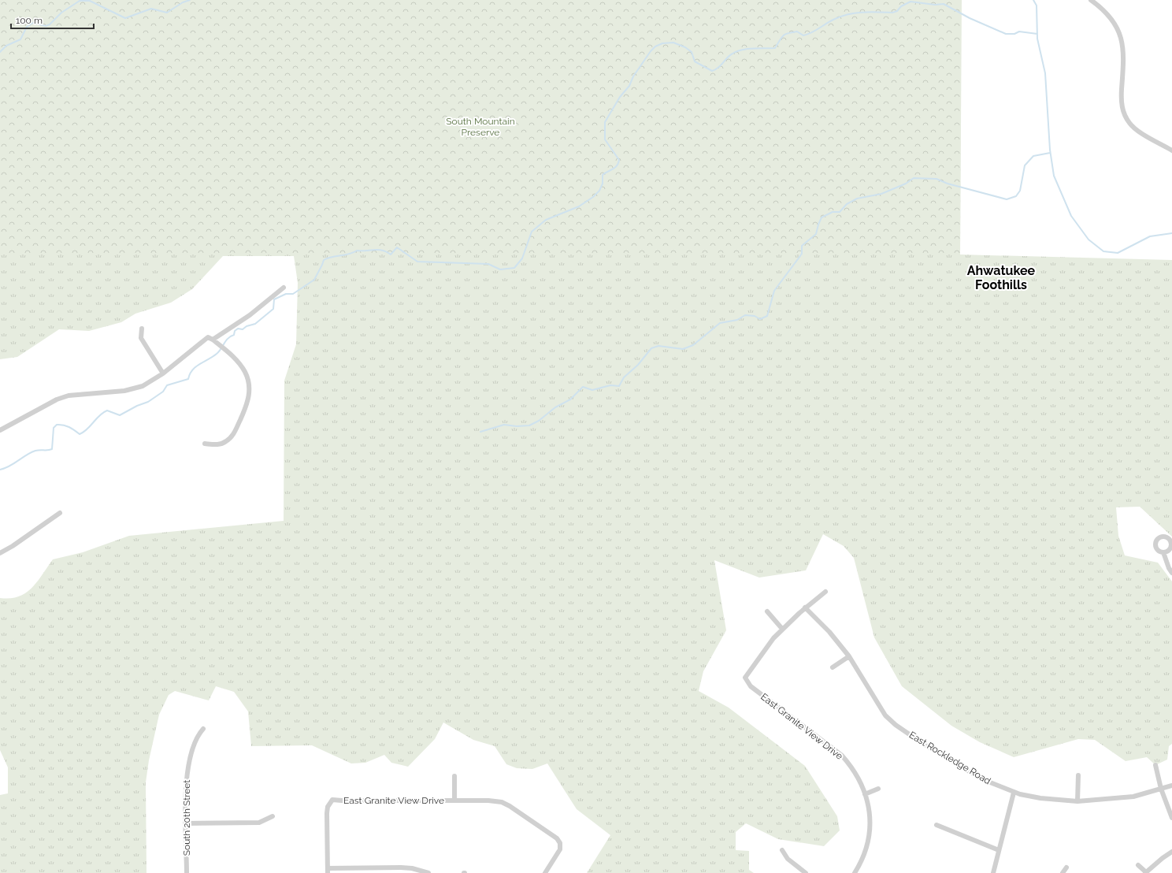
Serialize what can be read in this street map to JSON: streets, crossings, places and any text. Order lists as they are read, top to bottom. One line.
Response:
{"streets":{"street":["East Granite View Drive","East Rockledge Road","South 20th Street"]},"districts":["Ahwatukee Foothills"],"parks":["South Mountain Preserve"],"scale_bar":"100 m"}
